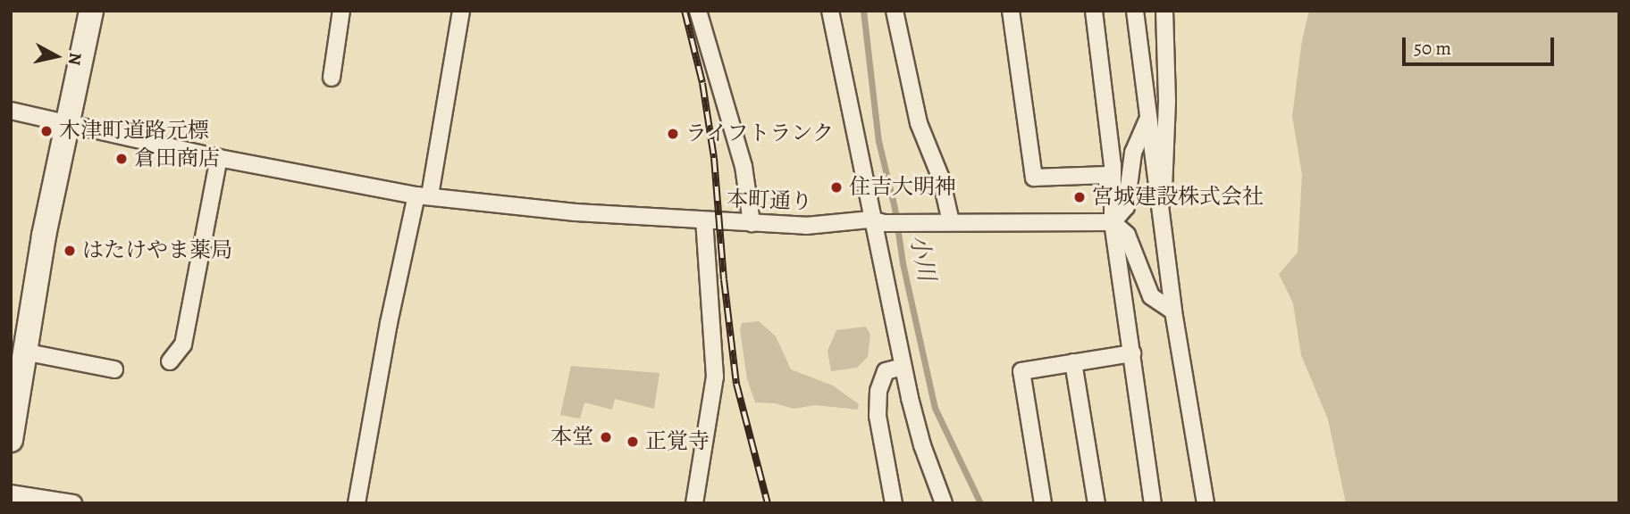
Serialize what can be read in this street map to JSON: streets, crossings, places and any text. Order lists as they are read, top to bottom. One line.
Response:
{"streets":{"street":["本町通り"]},"water":["小川"],"places":["木津町道路元標","ライフトランク","倉田商店","住吉大明神","宮城建設株式会社","はたけやま薬局","本堂","正覚寺"],"scale_bar":"50 m","north":"right"}
